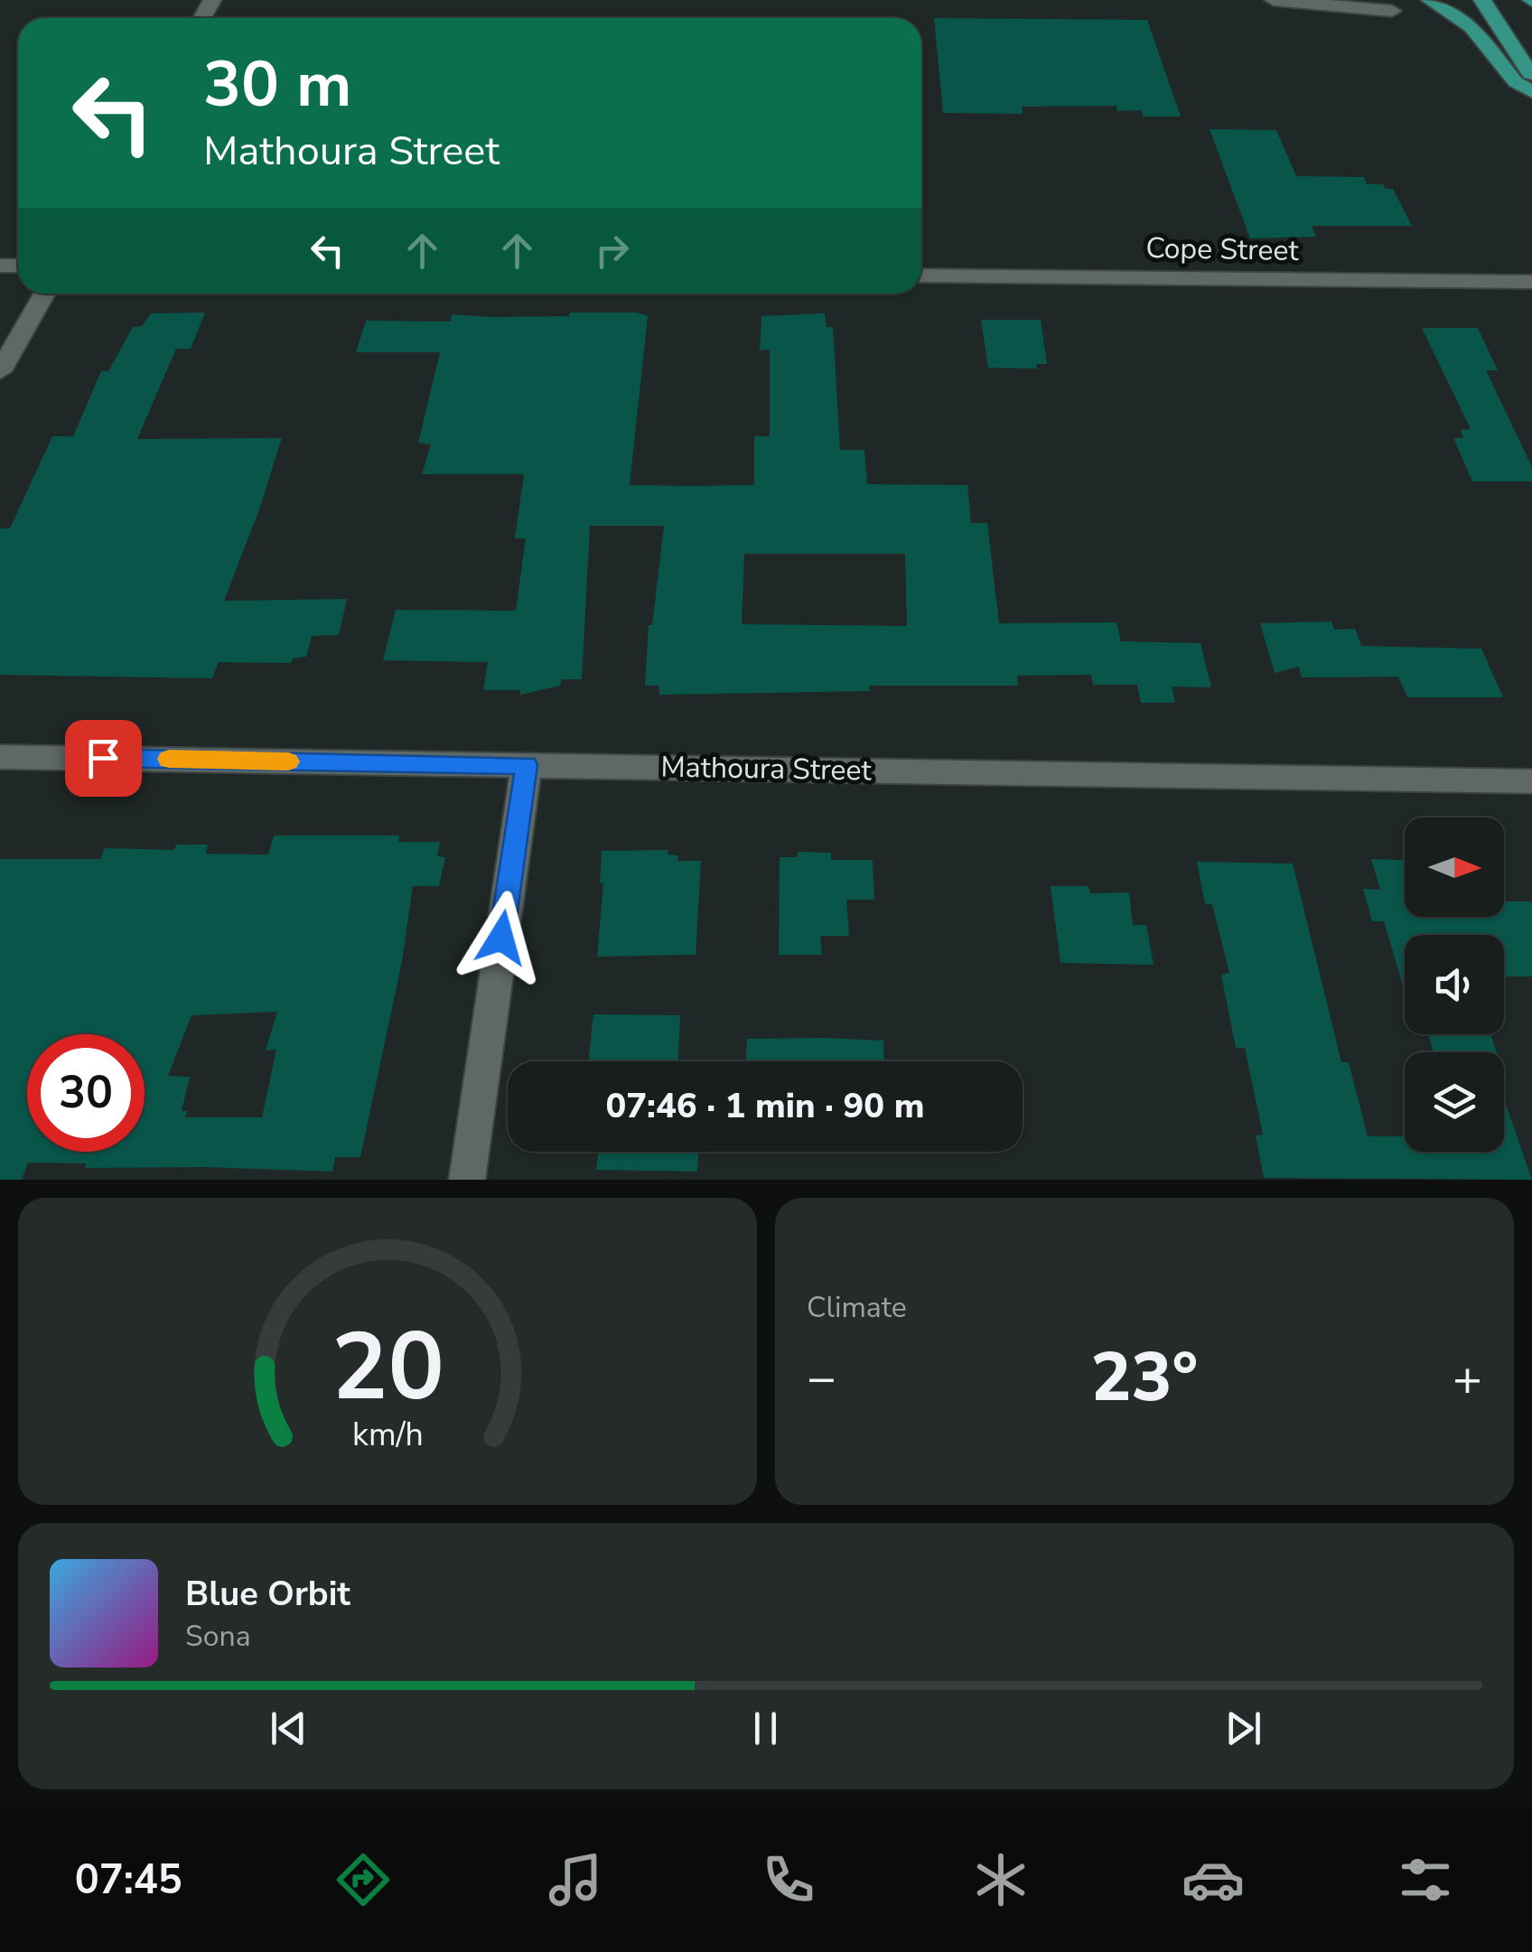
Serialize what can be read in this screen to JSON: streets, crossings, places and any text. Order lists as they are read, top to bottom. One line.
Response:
{"streets":{"street":["Cope Street","Mathoura Street"]},"north":"right","page":{"turn":["30 m","Mathoura Street"],"limit":"30","trip":"07:46 · 1 min · 90 m","tile":"Climate","heat":["−","23°","+"],"song":["Blue Orbit","Sona"],"tabs":"07:45","gauge":["20","km/h"]}}
